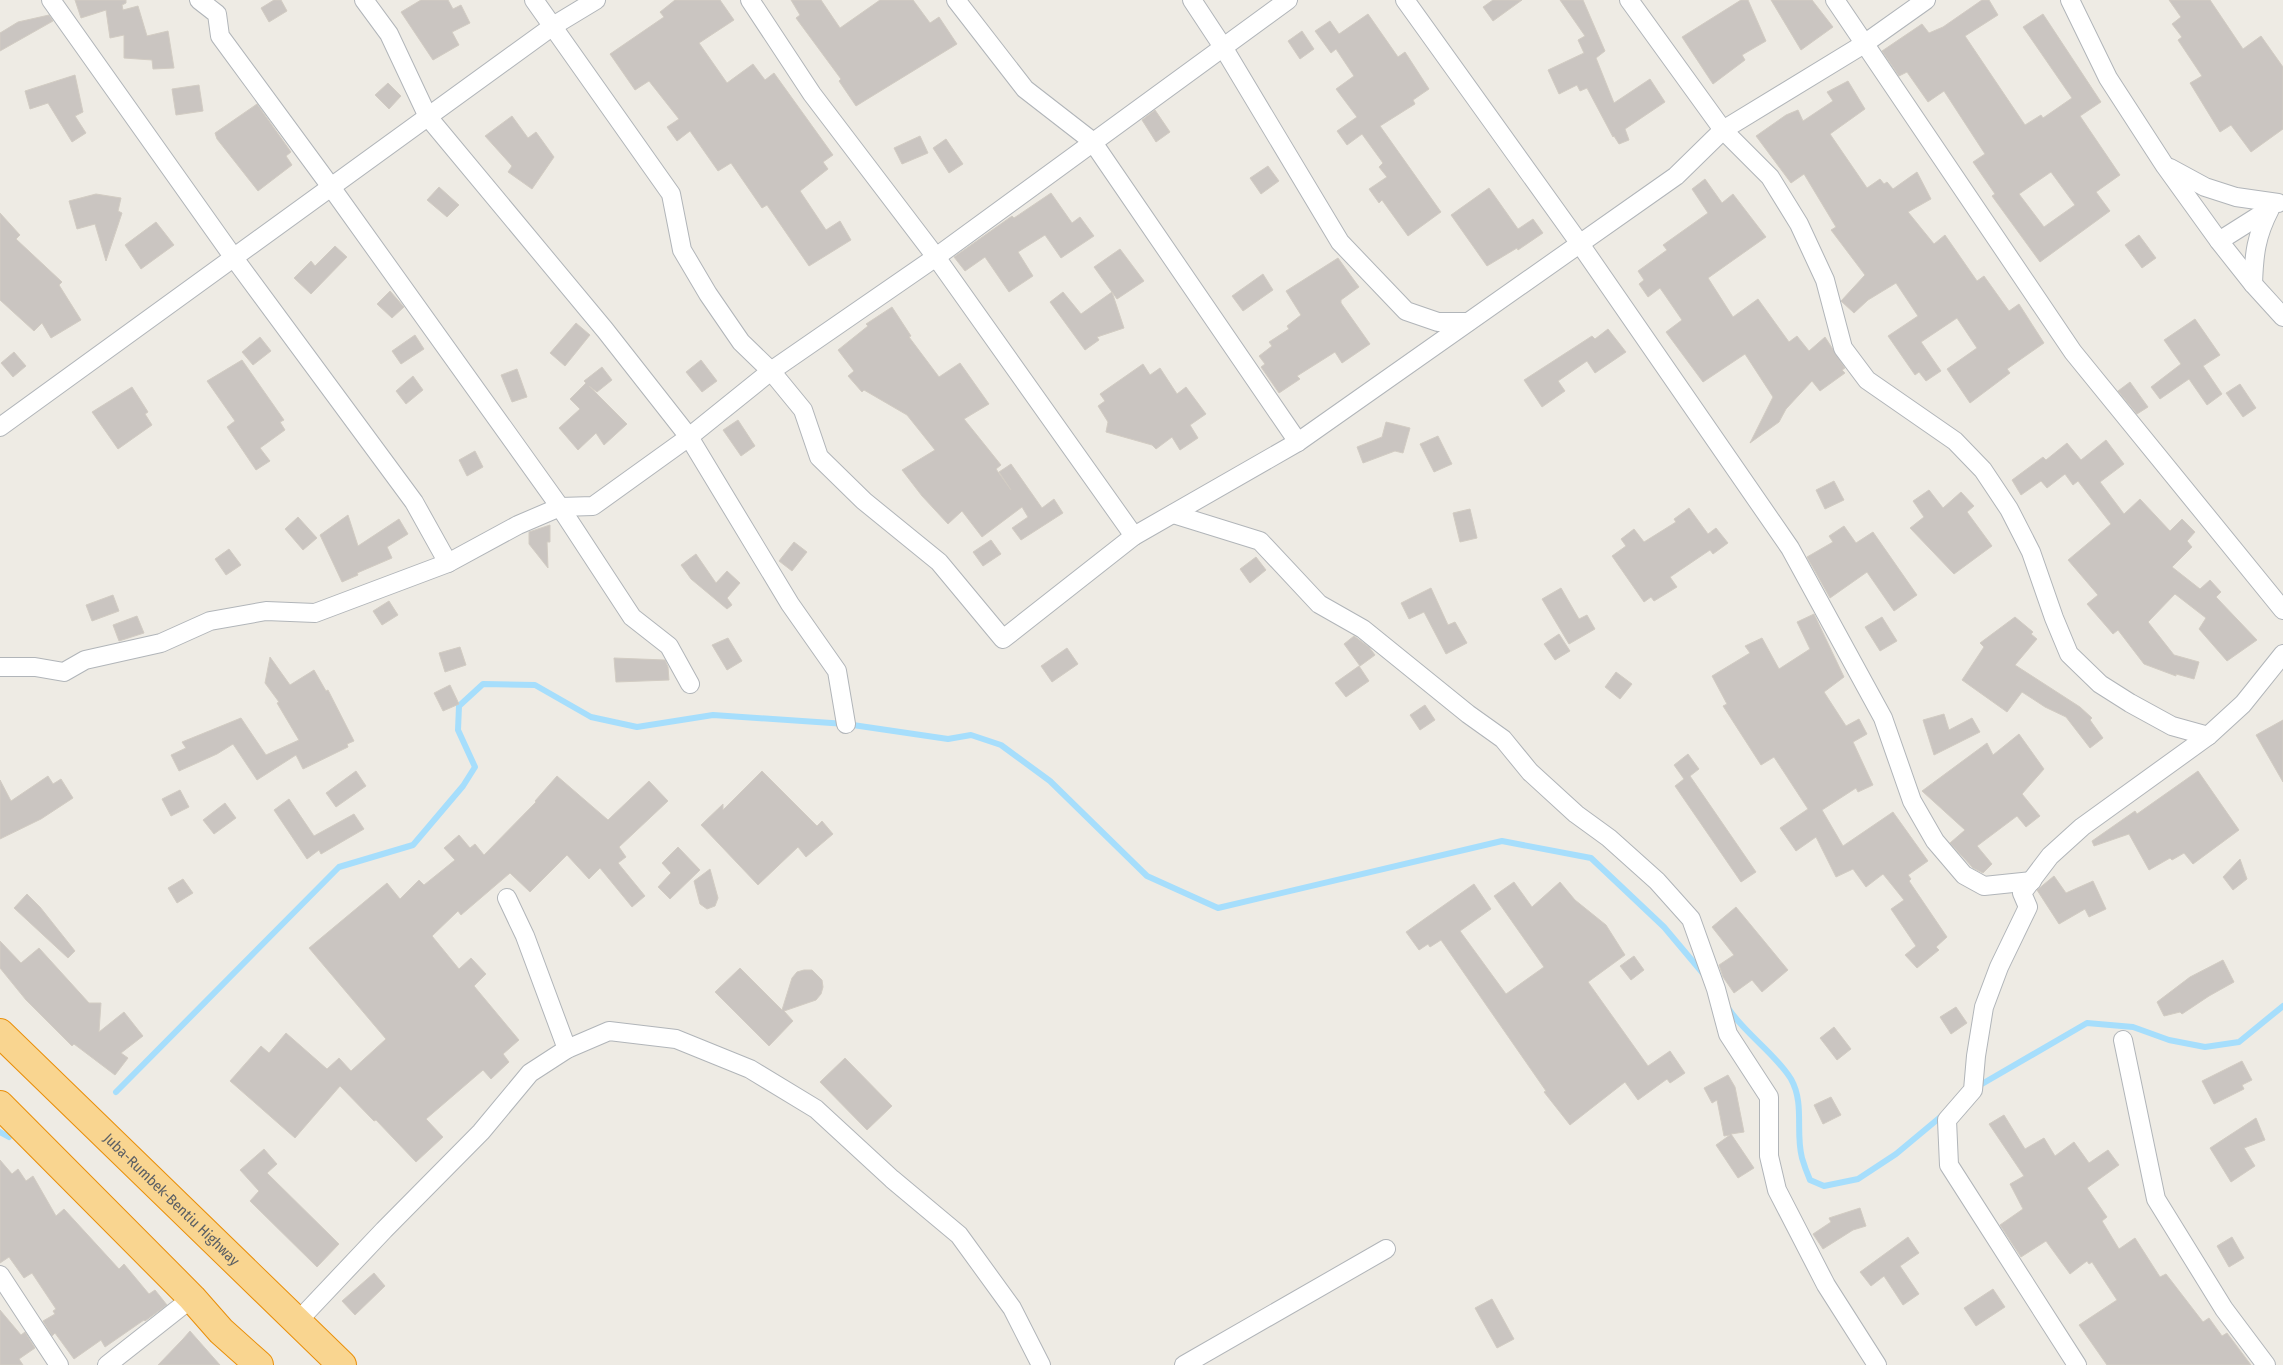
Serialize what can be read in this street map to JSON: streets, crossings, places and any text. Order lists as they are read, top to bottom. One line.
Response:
{"streets":{"highway":["Juba-Rumbek-Bentiu Highway"]}}
